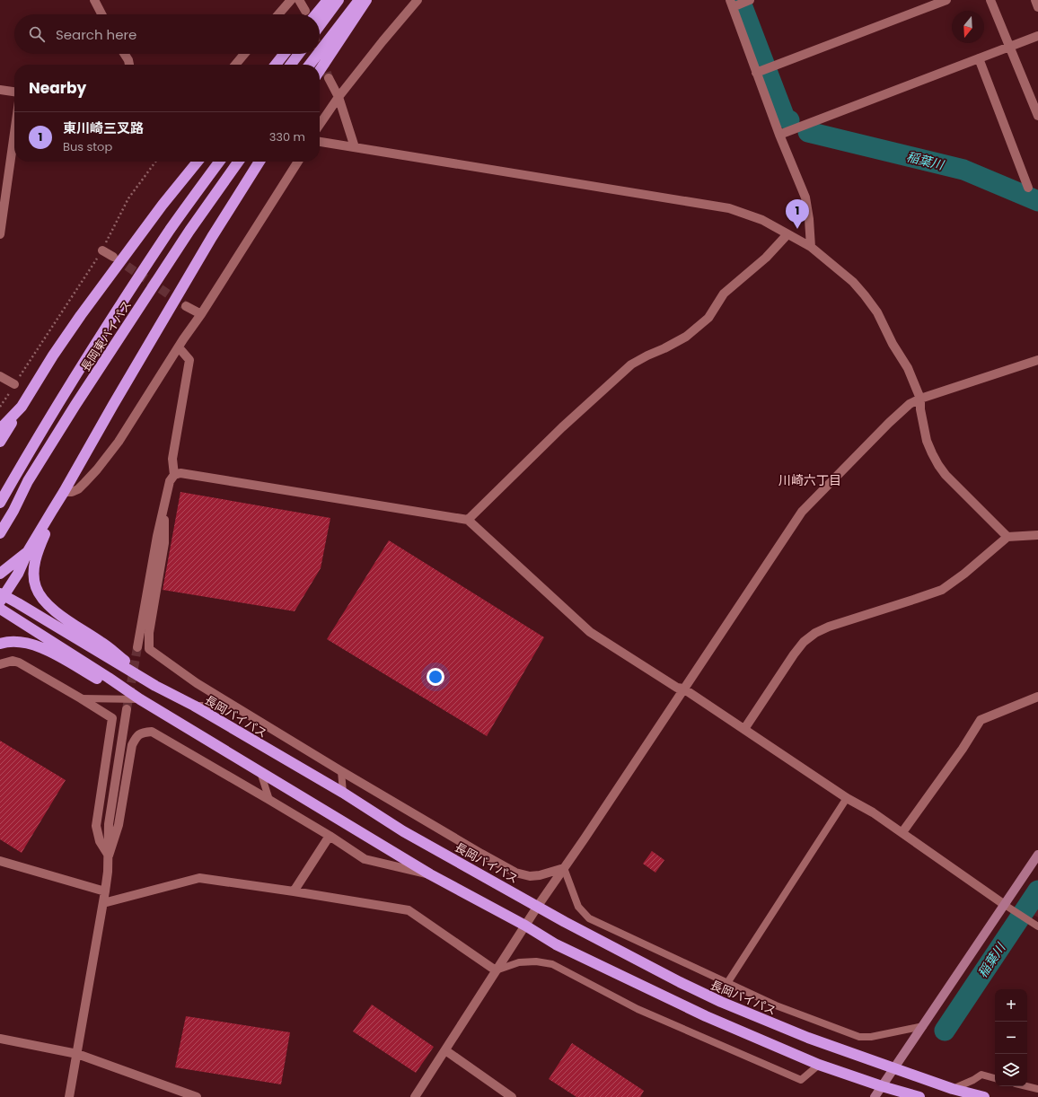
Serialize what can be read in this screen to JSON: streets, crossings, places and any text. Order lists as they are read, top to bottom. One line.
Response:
{"streets":{"highway":["長岡東バイパス","長岡バイパス"]},"districts":["川崎六丁目"],"water":["稲葉川"],"north":"bottom","page":{"search":"Search here","heading":"Nearby","list":[{"mark":"1","name":"東川崎三叉路","note":"Bus stop","value":"330 m"}],"pins":"1","map_buttons":["+","−"]}}
